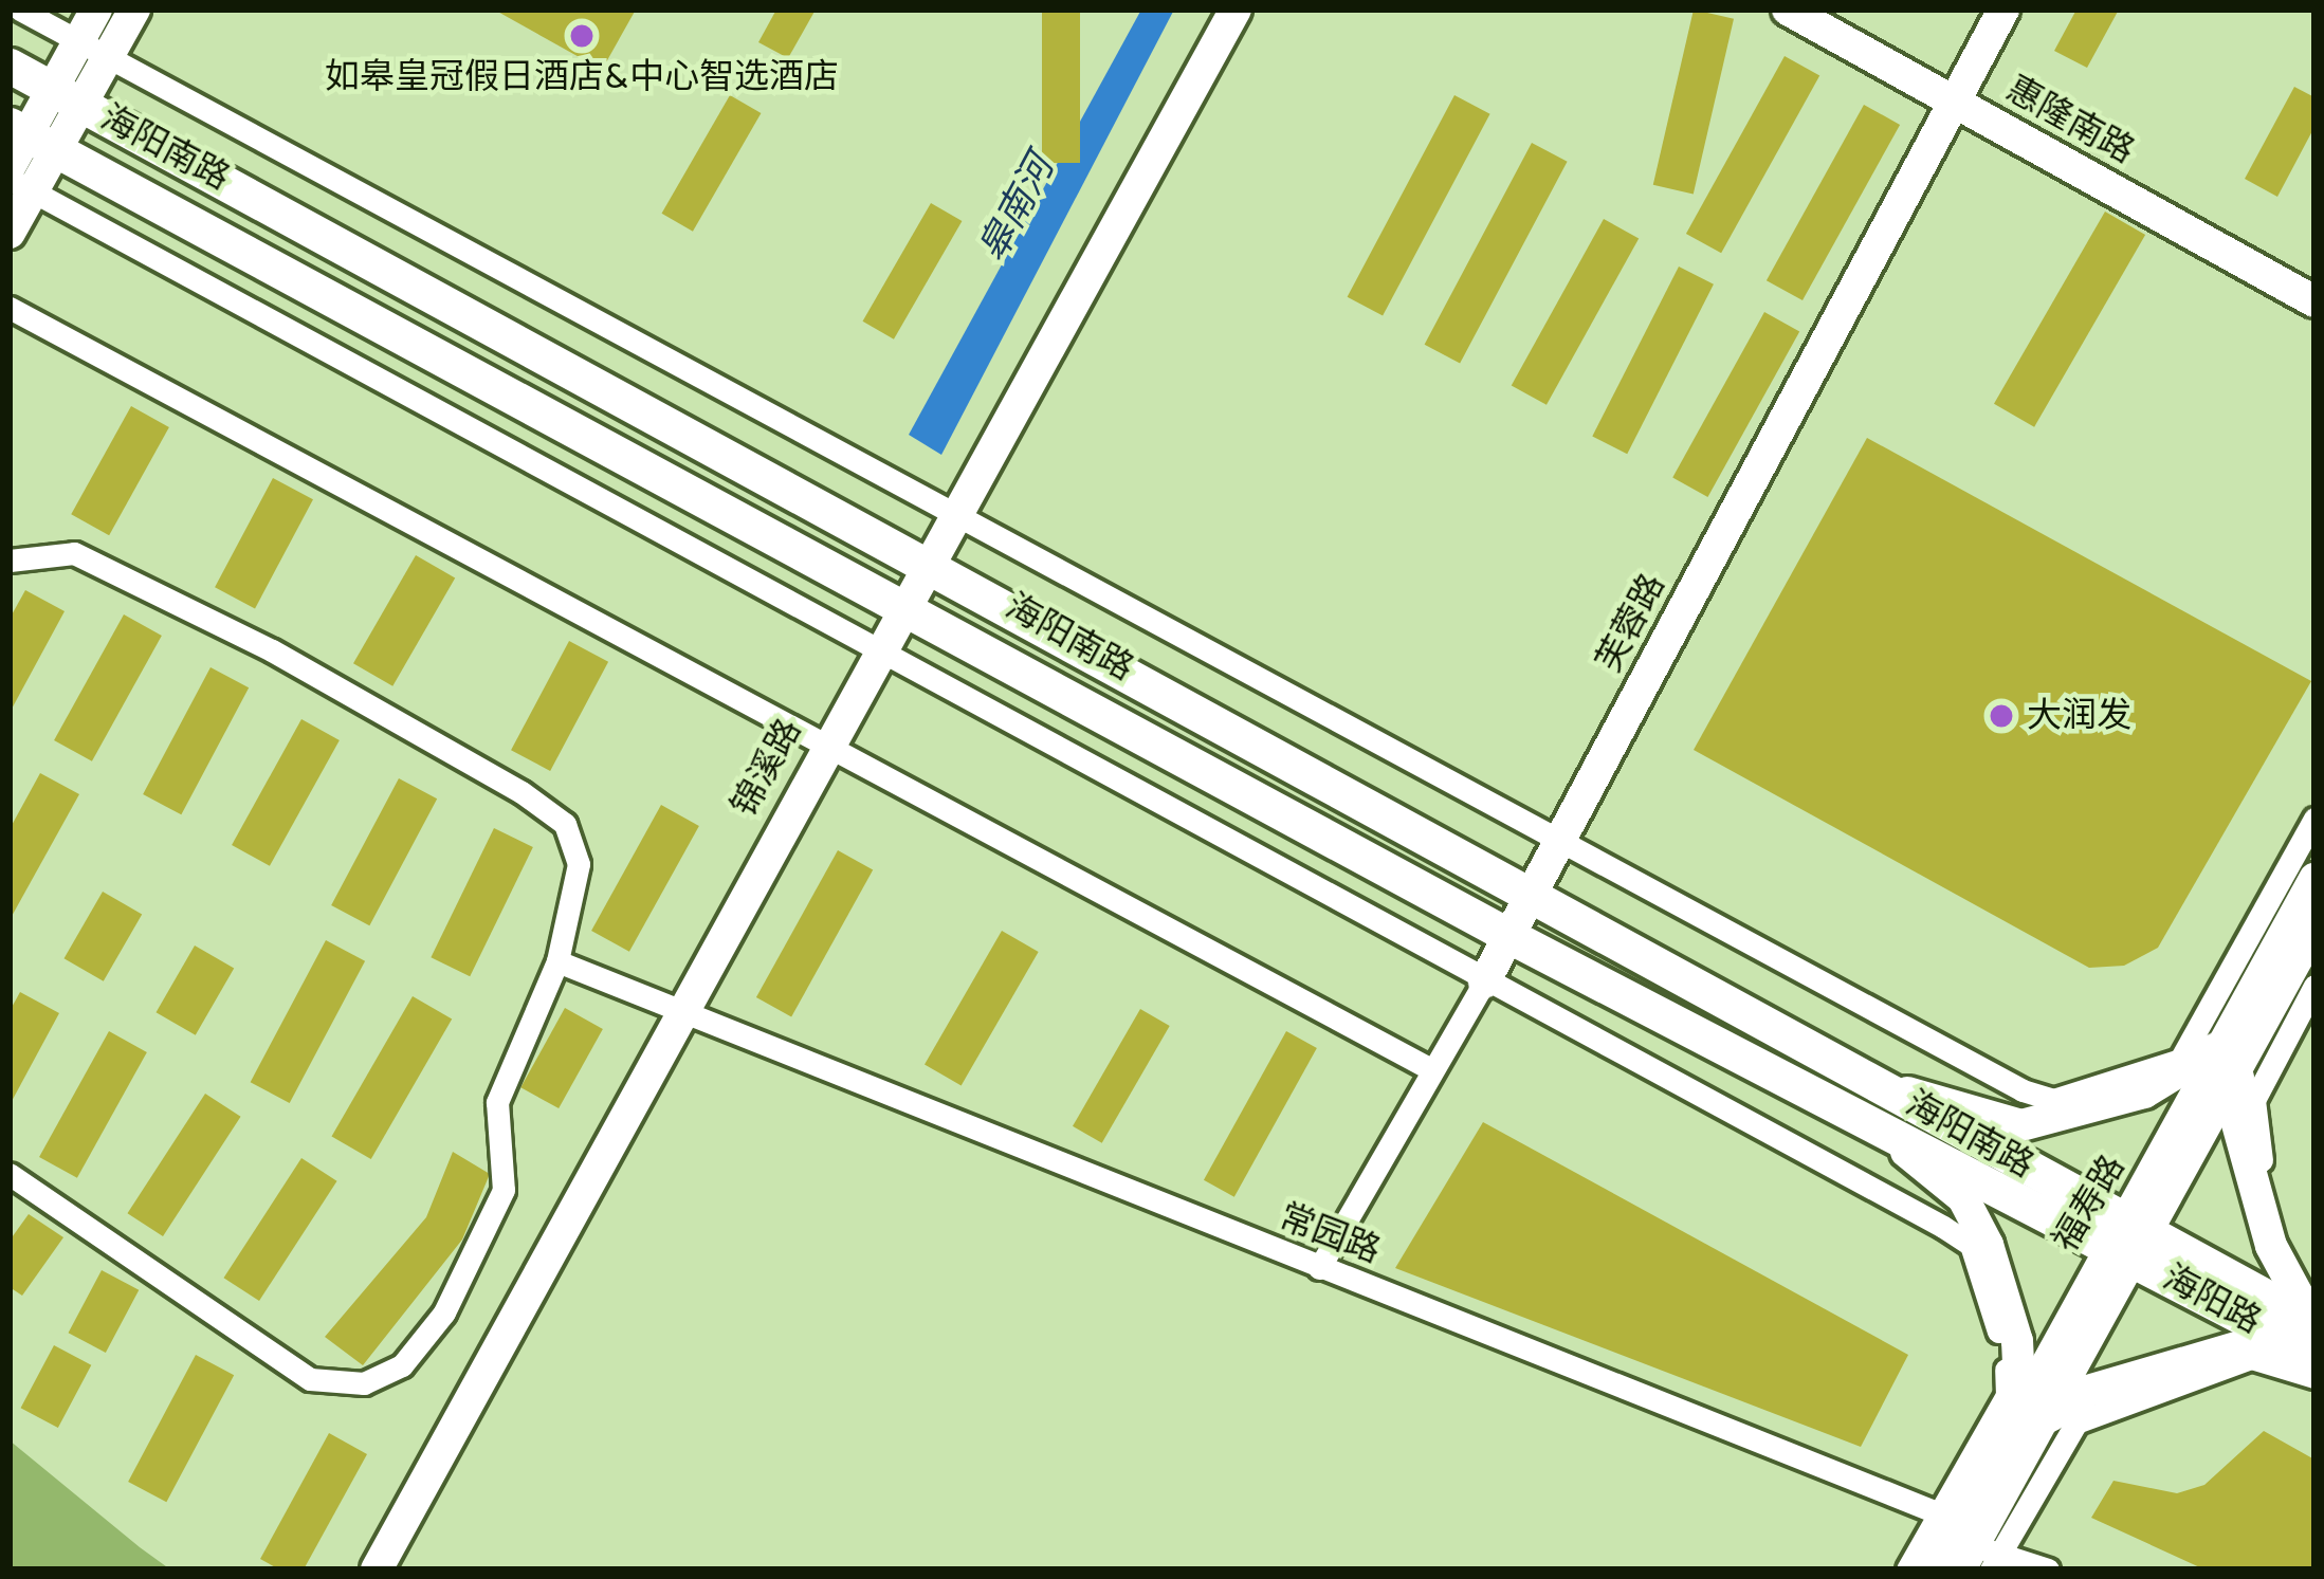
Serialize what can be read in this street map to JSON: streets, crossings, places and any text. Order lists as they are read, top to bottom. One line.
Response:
{"streets":{"main road":["海阳南路","海阳路"],"street":["惠隆南路","芙蓉路","锦溪路","福寿路","常园路"]},"crossings":[["惠隆南路","芙蓉路"],["海阳南路","芙蓉路"],["海阳南路","锦溪路"],["海阳南路","福寿路"],["海阳南路","海阳路"],["芙蓉路","常园路"],["锦溪路","常园路"],["福寿路","常园路"],["福寿路","海阳路"]],"water":["皋南河"],"places":["如皋皇冠假日酒店&中心智选酒店","大润发"]}
